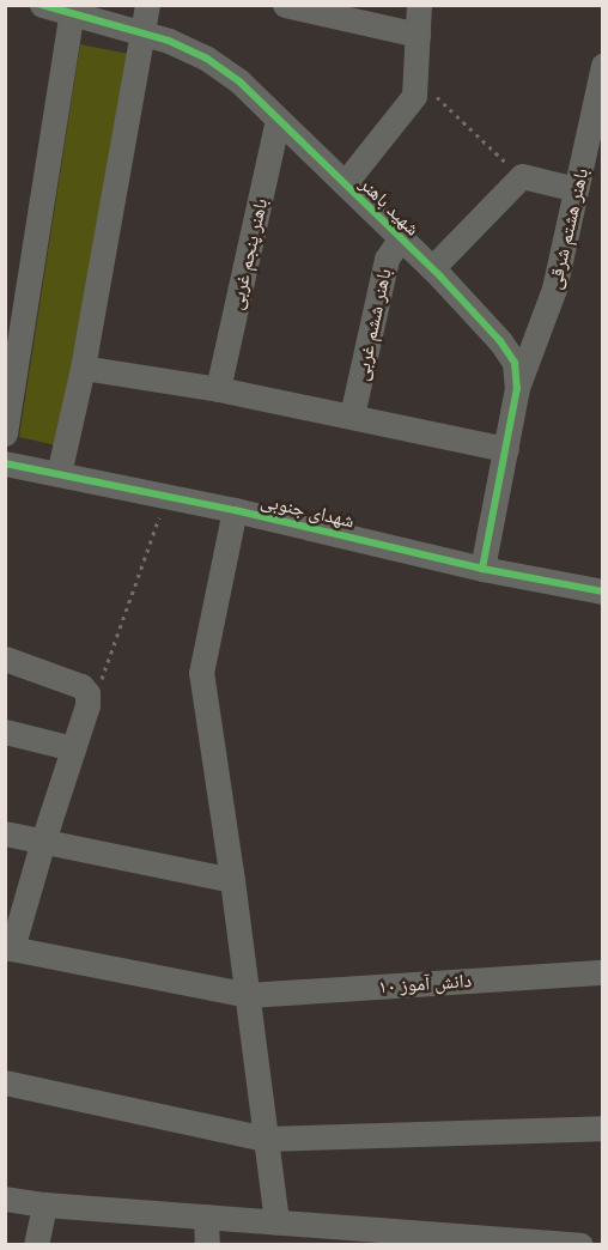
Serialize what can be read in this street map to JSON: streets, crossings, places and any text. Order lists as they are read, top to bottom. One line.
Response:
{"streets":{"street":["شهید باهنر","باهنر هشتم شرقی","باهنر پنجم غربی","باهنر ششم غربی","شهدای جنوبی","دانش آموز ۱۰"]},"crossings":[["شهید باهنر","باهنر هشتم شرقی"],["شهید باهنر","باهنر پنجم غربی"],["شهید باهنر","باهنر ششم غربی"],["شهید باهنر","شهدای جنوبی"]]}
